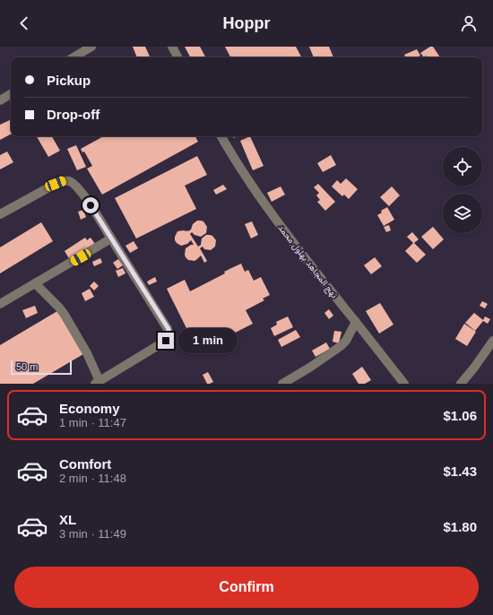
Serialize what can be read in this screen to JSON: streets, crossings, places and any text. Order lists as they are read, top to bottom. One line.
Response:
{"streets":{"street":["نهج المجاهد بهلول محمد"]},"scale_bar":"50 m","page":{"header":"Hoppr","banner":["Pickup","Drop-off"],"bubble":"1 min","scale":"50 m","list":[{"name":"Economy","note":"1 min · 11:47","value":"$1.06"},{"name":"Comfort","note":"2 min · 11:48","value":"$1.43"},{"name":"XL","note":"3 min · 11:49","value":"$1.80"}],"buttons":"Confirm"}}
